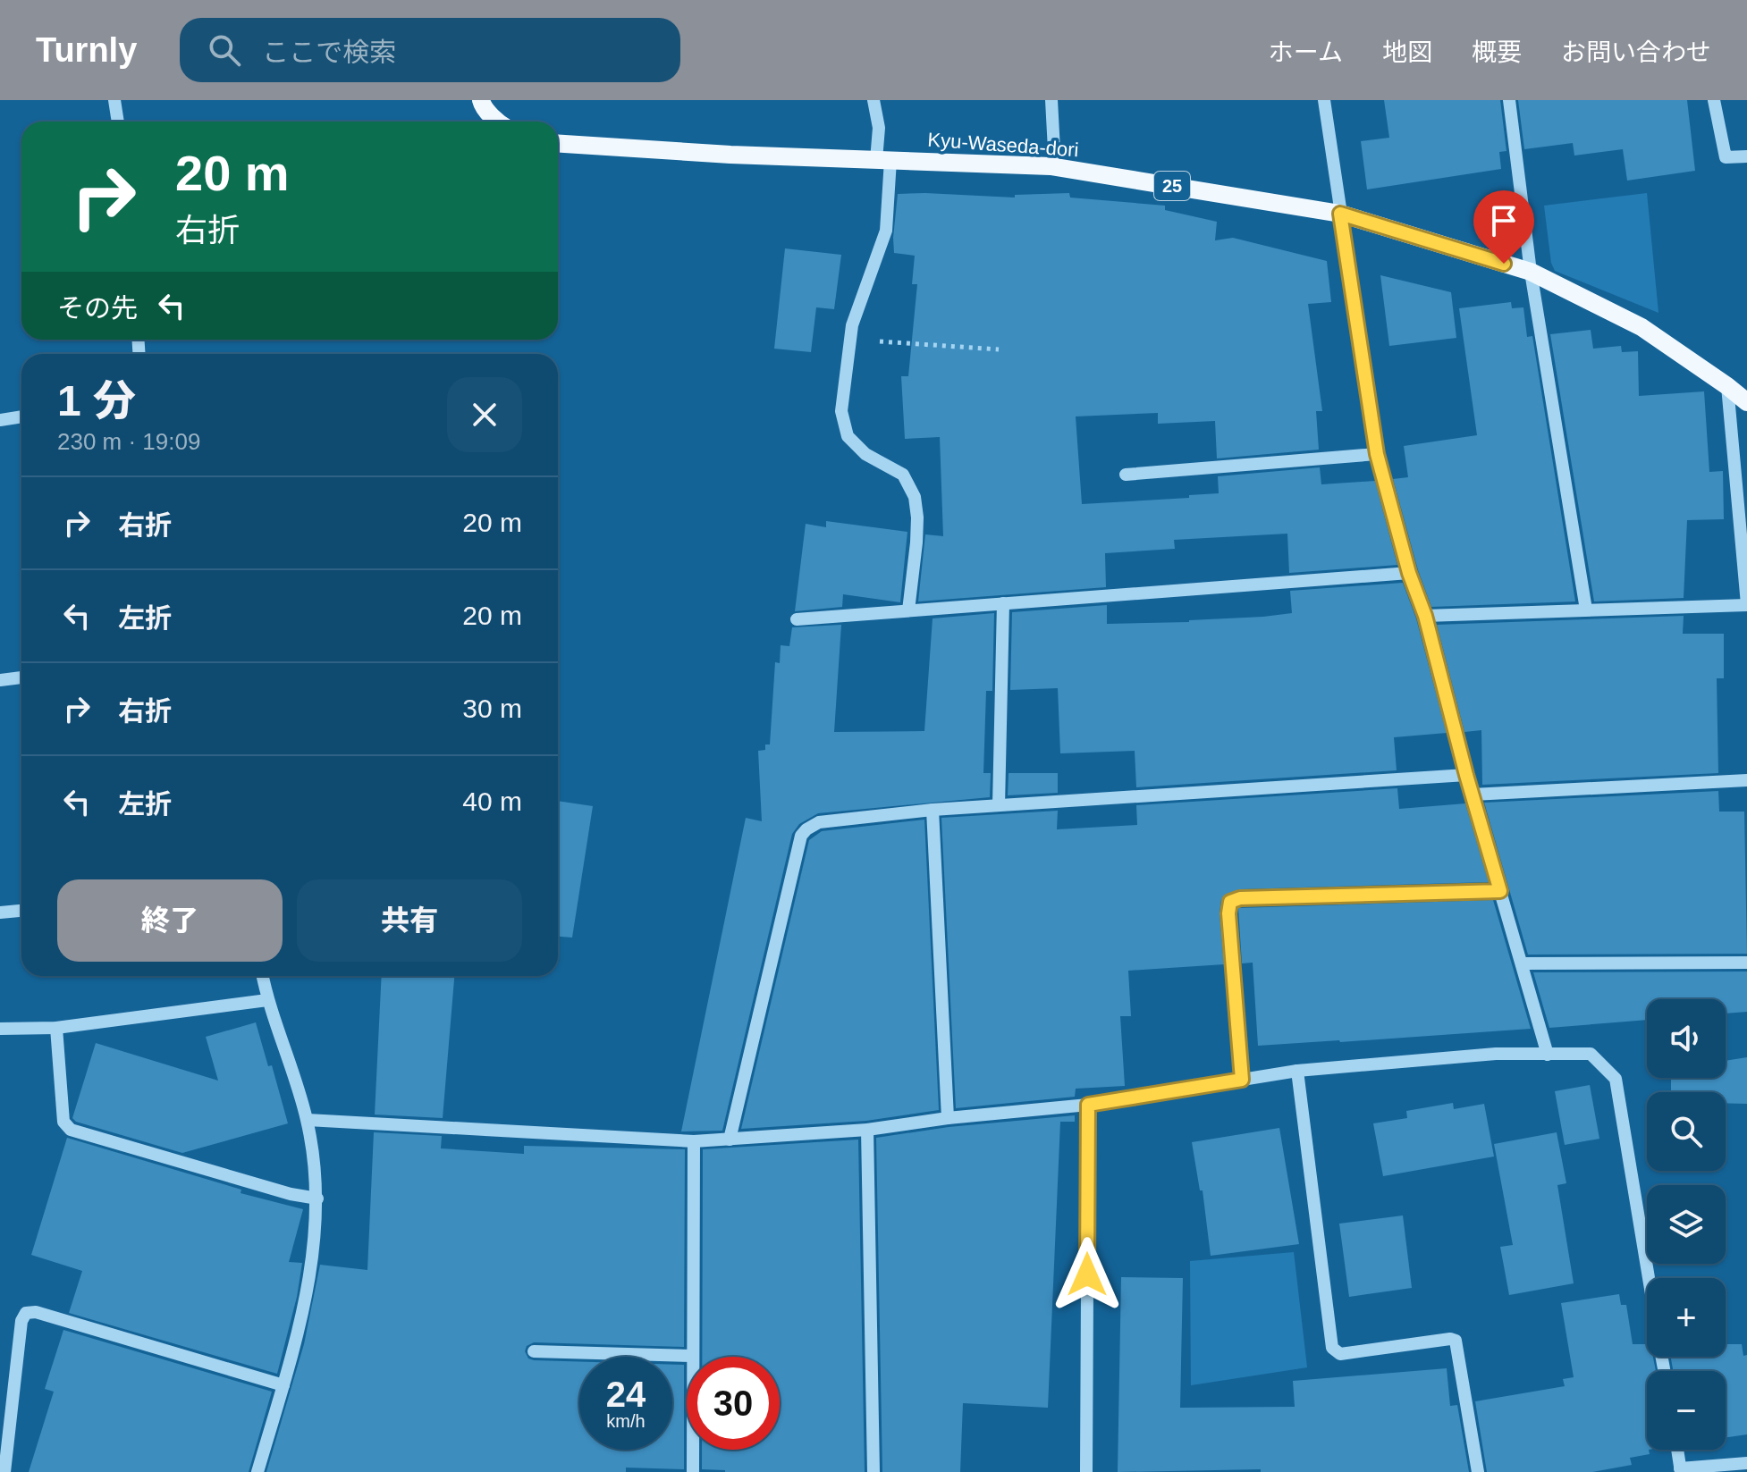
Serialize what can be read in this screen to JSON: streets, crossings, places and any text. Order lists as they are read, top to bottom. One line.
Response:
{"streets":{"main road":["Kyu-Waseda-dori","25"]},"page":{"header":"Turnly","search":"ここで検索","nav":["ホーム","地図","概要","お問い合わせ"],"turn":["20 m","右折"],"then":"その先","heading":["1 分","230 m · 19:09"],"list":[{"name":"右折","value":"20 m"},{"name":"左折","value":"20 m"},{"name":"右折","value":"30 m"},{"name":"左折","value":"40 m"}],"buttons":["終了","共有"],"map_buttons":["+","−"],"speed":"24 km/h","limit":"30"}}
